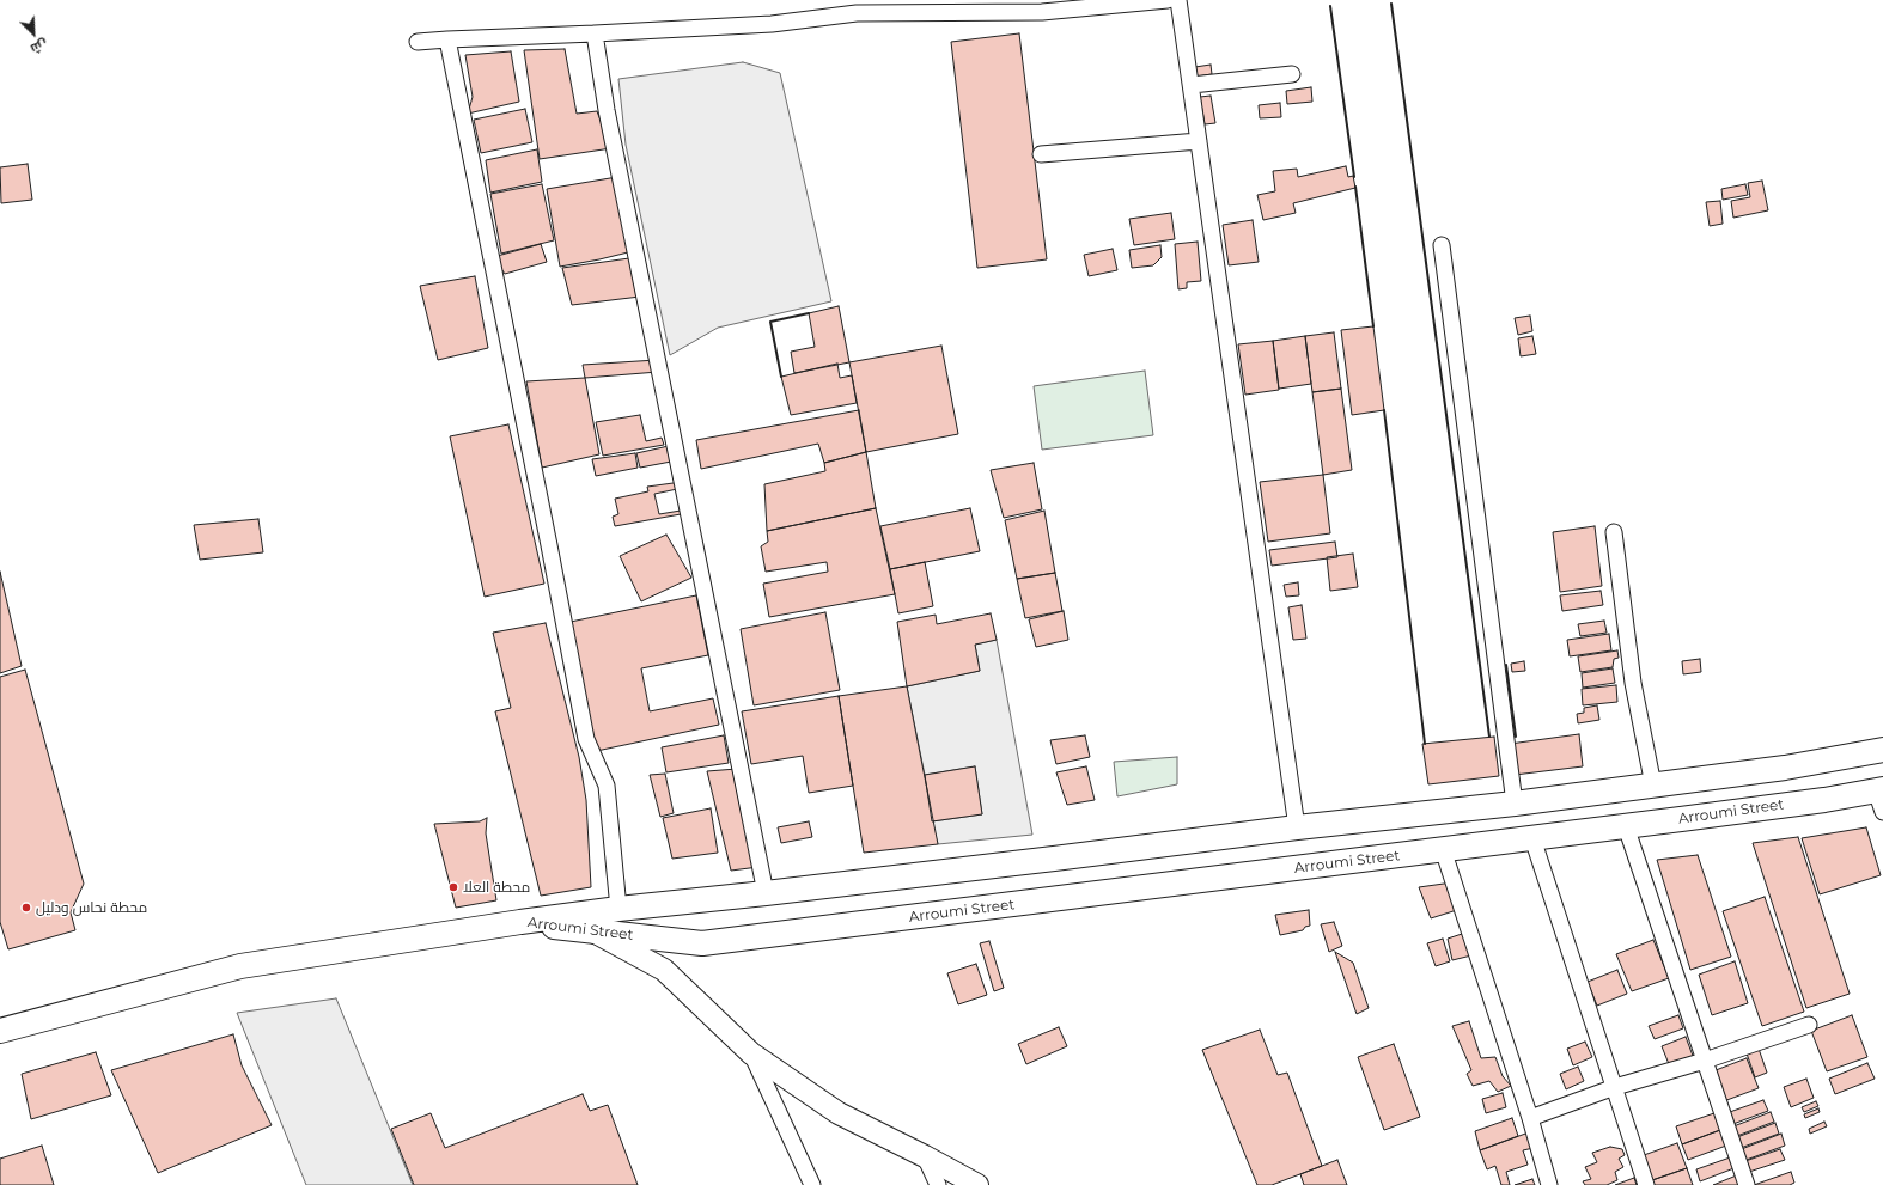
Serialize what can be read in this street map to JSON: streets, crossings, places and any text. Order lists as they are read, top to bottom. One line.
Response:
{"streets":{"main road":["Arroumi Street"]},"places":["محطة العلا","محطة نحاس ودليل"],"north":"bottom right"}
